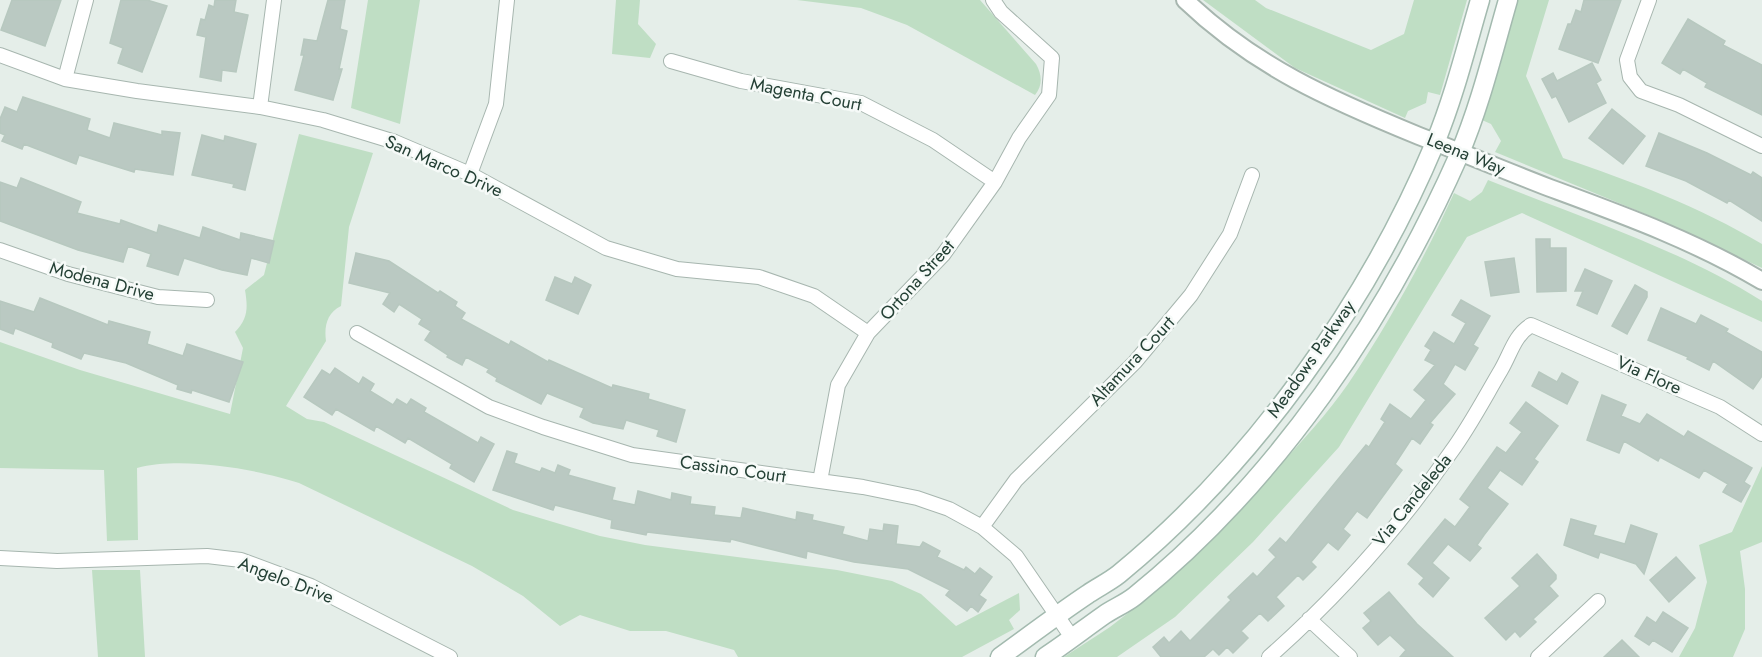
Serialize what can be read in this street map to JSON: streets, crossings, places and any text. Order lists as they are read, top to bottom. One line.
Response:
{"streets":{"main road":["Meadows Parkway"],"street":["Magenta Court","Leena Way","San Marco Drive","Ortona Street","Modena Drive","Altamura Court","Via Flore","Cassino Court","Via Candeleda","Angelo Drive"]},"crossings":[["Magenta Court","Ortona Street"],["Leena Way","Meadows Parkway"],["San Marco Drive","Ortona Street"],["Ortona Street","Cassino Court"],["Meadows Parkway","Cassino Court"],["Altamura Court","Cassino Court"],["Via Flore","Via Candeleda"]]}
